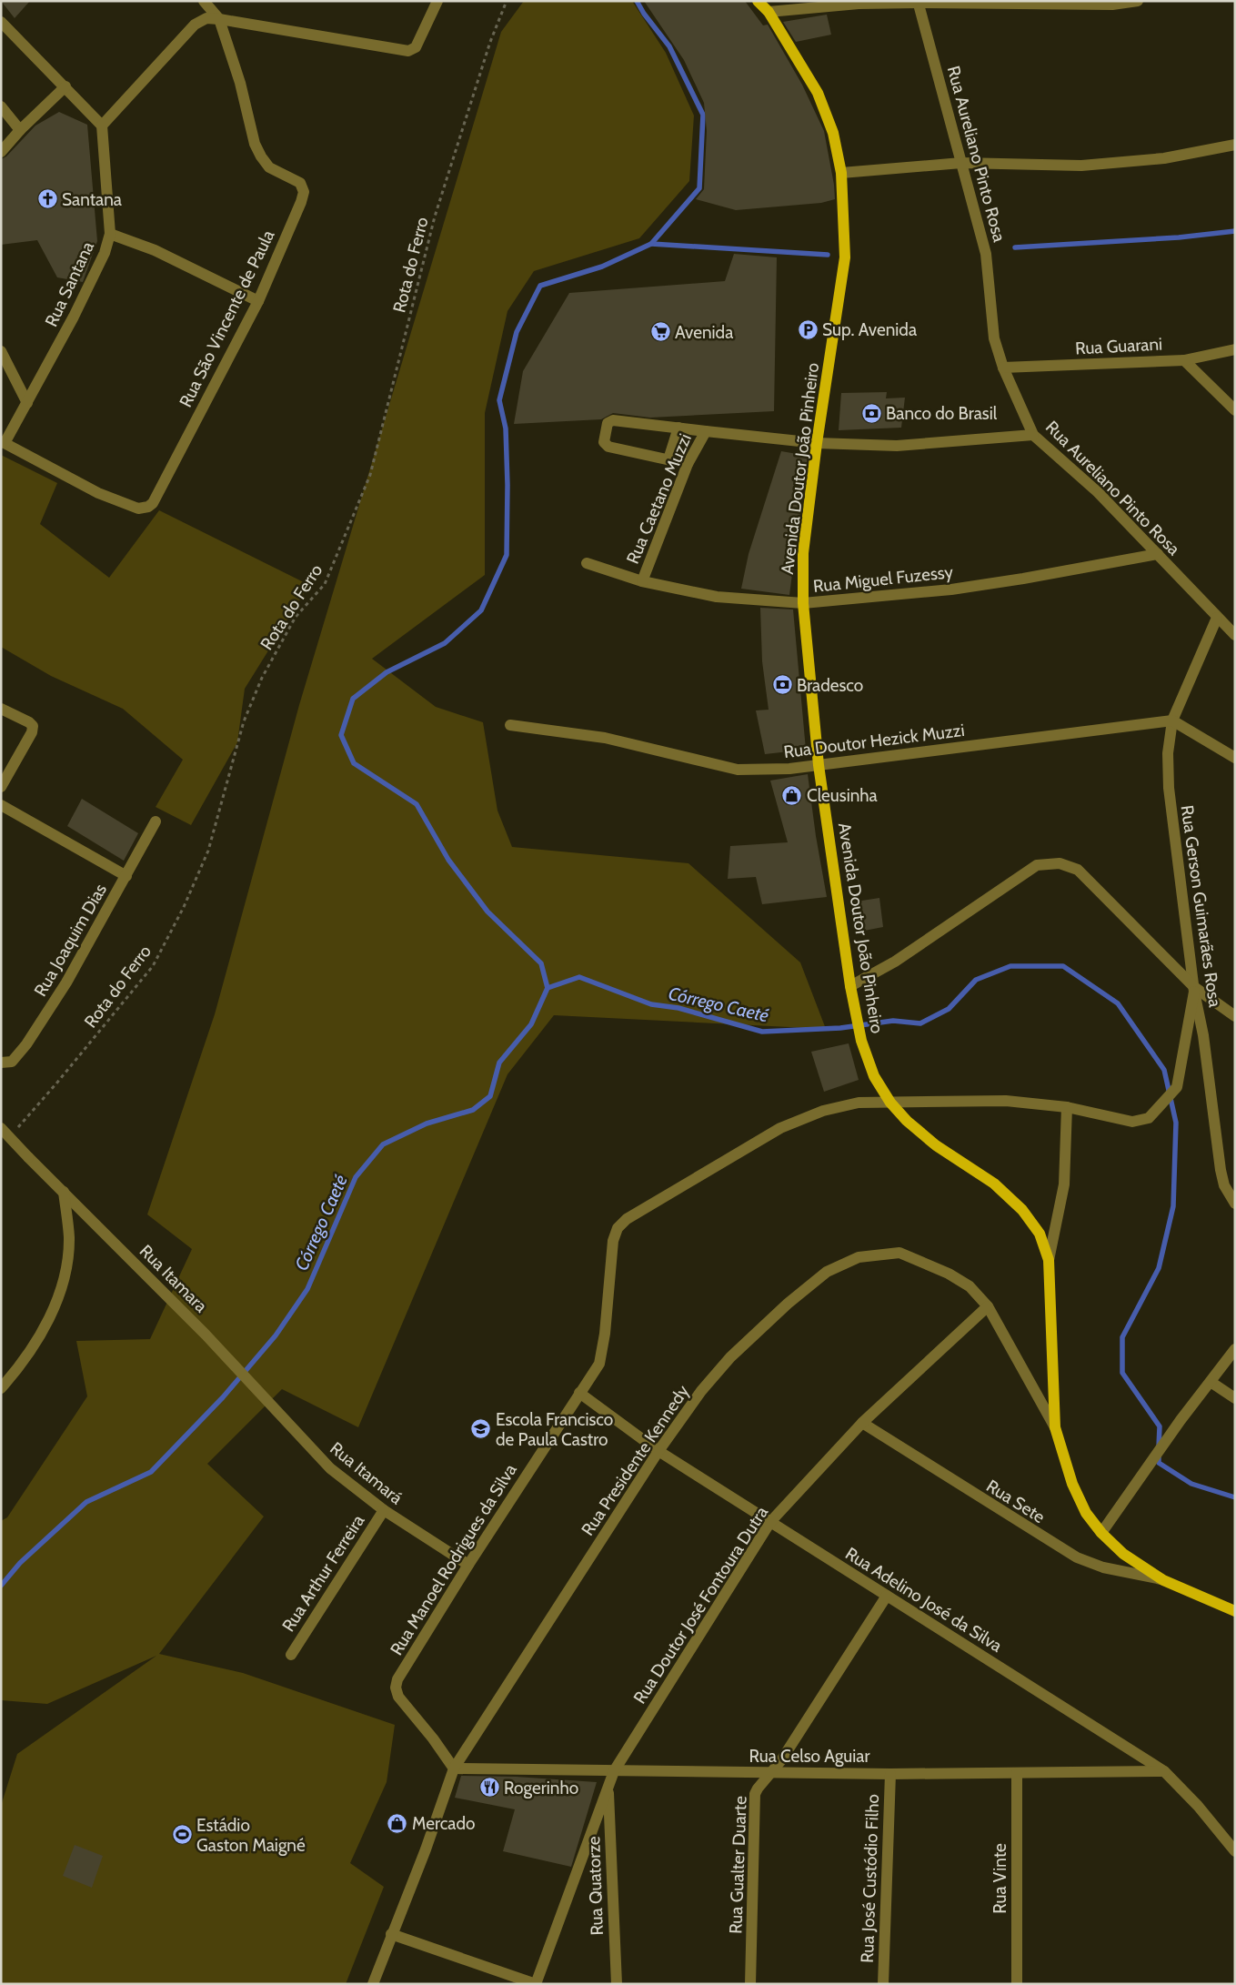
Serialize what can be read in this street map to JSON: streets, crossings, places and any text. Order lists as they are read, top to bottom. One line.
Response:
{"streets":{"main road":["Avenida Doutor João Pinheiro"],"street":["Rua Aureliano Pinto Rosa","Rua Santana","Rua São Vincente de Paula","Rua Guarani","Rua Caetano Muzzi","Rua Miguel Fuzessy","Rua Doutor Hezick Muzzi","Rua Gerson Guimarães Rosa","Rua Joaquim Dias","Rua Itamara","Rua Presidente Kennedy","Rua Itamará","Rua Sete","Rua Manoel Rodrigues da Silva","Rua Arthur Ferreira","Rua Adelino José da Silva","Rua Doutor José Fontoura Dutra","Rua Celso Aguiar","Rua Gualter Duarte","Rua José Custódio Filho","Rua Vinte","Rua Quatorze"],"path":["Rota do Ferro"]},"crossings":[["Rua Aureliano Pinto Rosa","Rua Guarani"],["Rua Aureliano Pinto Rosa","Rua Caetano Muzzi"],["Rua Aureliano Pinto Rosa","Rua Miguel Fuzessy"],["Rua Aureliano Pinto Rosa","Rua Gerson Guimarães Rosa"],["Rua Santana","Rua São Vincente de Paula"],["Avenida Doutor João Pinheiro","Rua Caetano Muzzi"],["Avenida Doutor João Pinheiro","Rua Miguel Fuzessy"],["Avenida Doutor João Pinheiro","Rua Doutor Hezick Muzzi"],["Avenida Doutor João Pinheiro","Rua Presidente Kennedy"],["Avenida Doutor João Pinheiro","Rua Sete"],["Avenida Doutor João Pinheiro","Rua Manoel Rodrigues da Silva"],["Rua Caetano Muzzi","Rua Miguel Fuzessy"],["Rua Doutor Hezick Muzzi","Rua Gerson Guimarães Rosa"],["Rua Gerson Guimarães Rosa","Rua Manoel Rodrigues da Silva"],["Rua Itamara","Rua Itamará"],["Rua Presidente Kennedy","Rua Manoel Rodrigues da Silva"],["Rua Presidente Kennedy","Rua Adelino José da Silva"],["Rua Presidente Kennedy","Rua Doutor José Fontoura Dutra"],["Rua Presidente Kennedy","Rua Celso Aguiar"],["Rua Itamará","Rua Manoel Rodrigues da Silva"],["Rua Itamará","Rua Arthur Ferreira"],["Rua Sete","Rua Doutor José Fontoura Dutra"],["Rua Manoel Rodrigues da Silva","Rua Adelino José da Silva"],["Rua Manoel Rodrigues da Silva","Rua Celso Aguiar"],["Rua Adelino José da Silva","Rua Doutor José Fontoura Dutra"],["Rua Adelino José da Silva","Rua Celso Aguiar"],["Rua Adelino José da Silva","Rua Gualter Duarte"],["Rua Doutor José Fontoura Dutra","Rua Celso Aguiar"],["Rua Doutor José Fontoura Dutra","Rua Quatorze"],["Rua Celso Aguiar","Rua Gualter Duarte"],["Rua Celso Aguiar","Rua José Custódio Filho"],["Rua Celso Aguiar","Rua Vinte"]],"water":["Córrego Caeté"],"places":{"church":["Santana"],"parking":["Sup. Avenida"],"supermarket":["Avenida"],"bank":["Banco do Brasil","Bradesco"],"shop":["Cleusinha","Mercado"],"school or university":["Escola Francisco de Paula Castro"],"restaurant":["Rogerinho"],"sports":["Estádio Gaston Maigné"]}}
